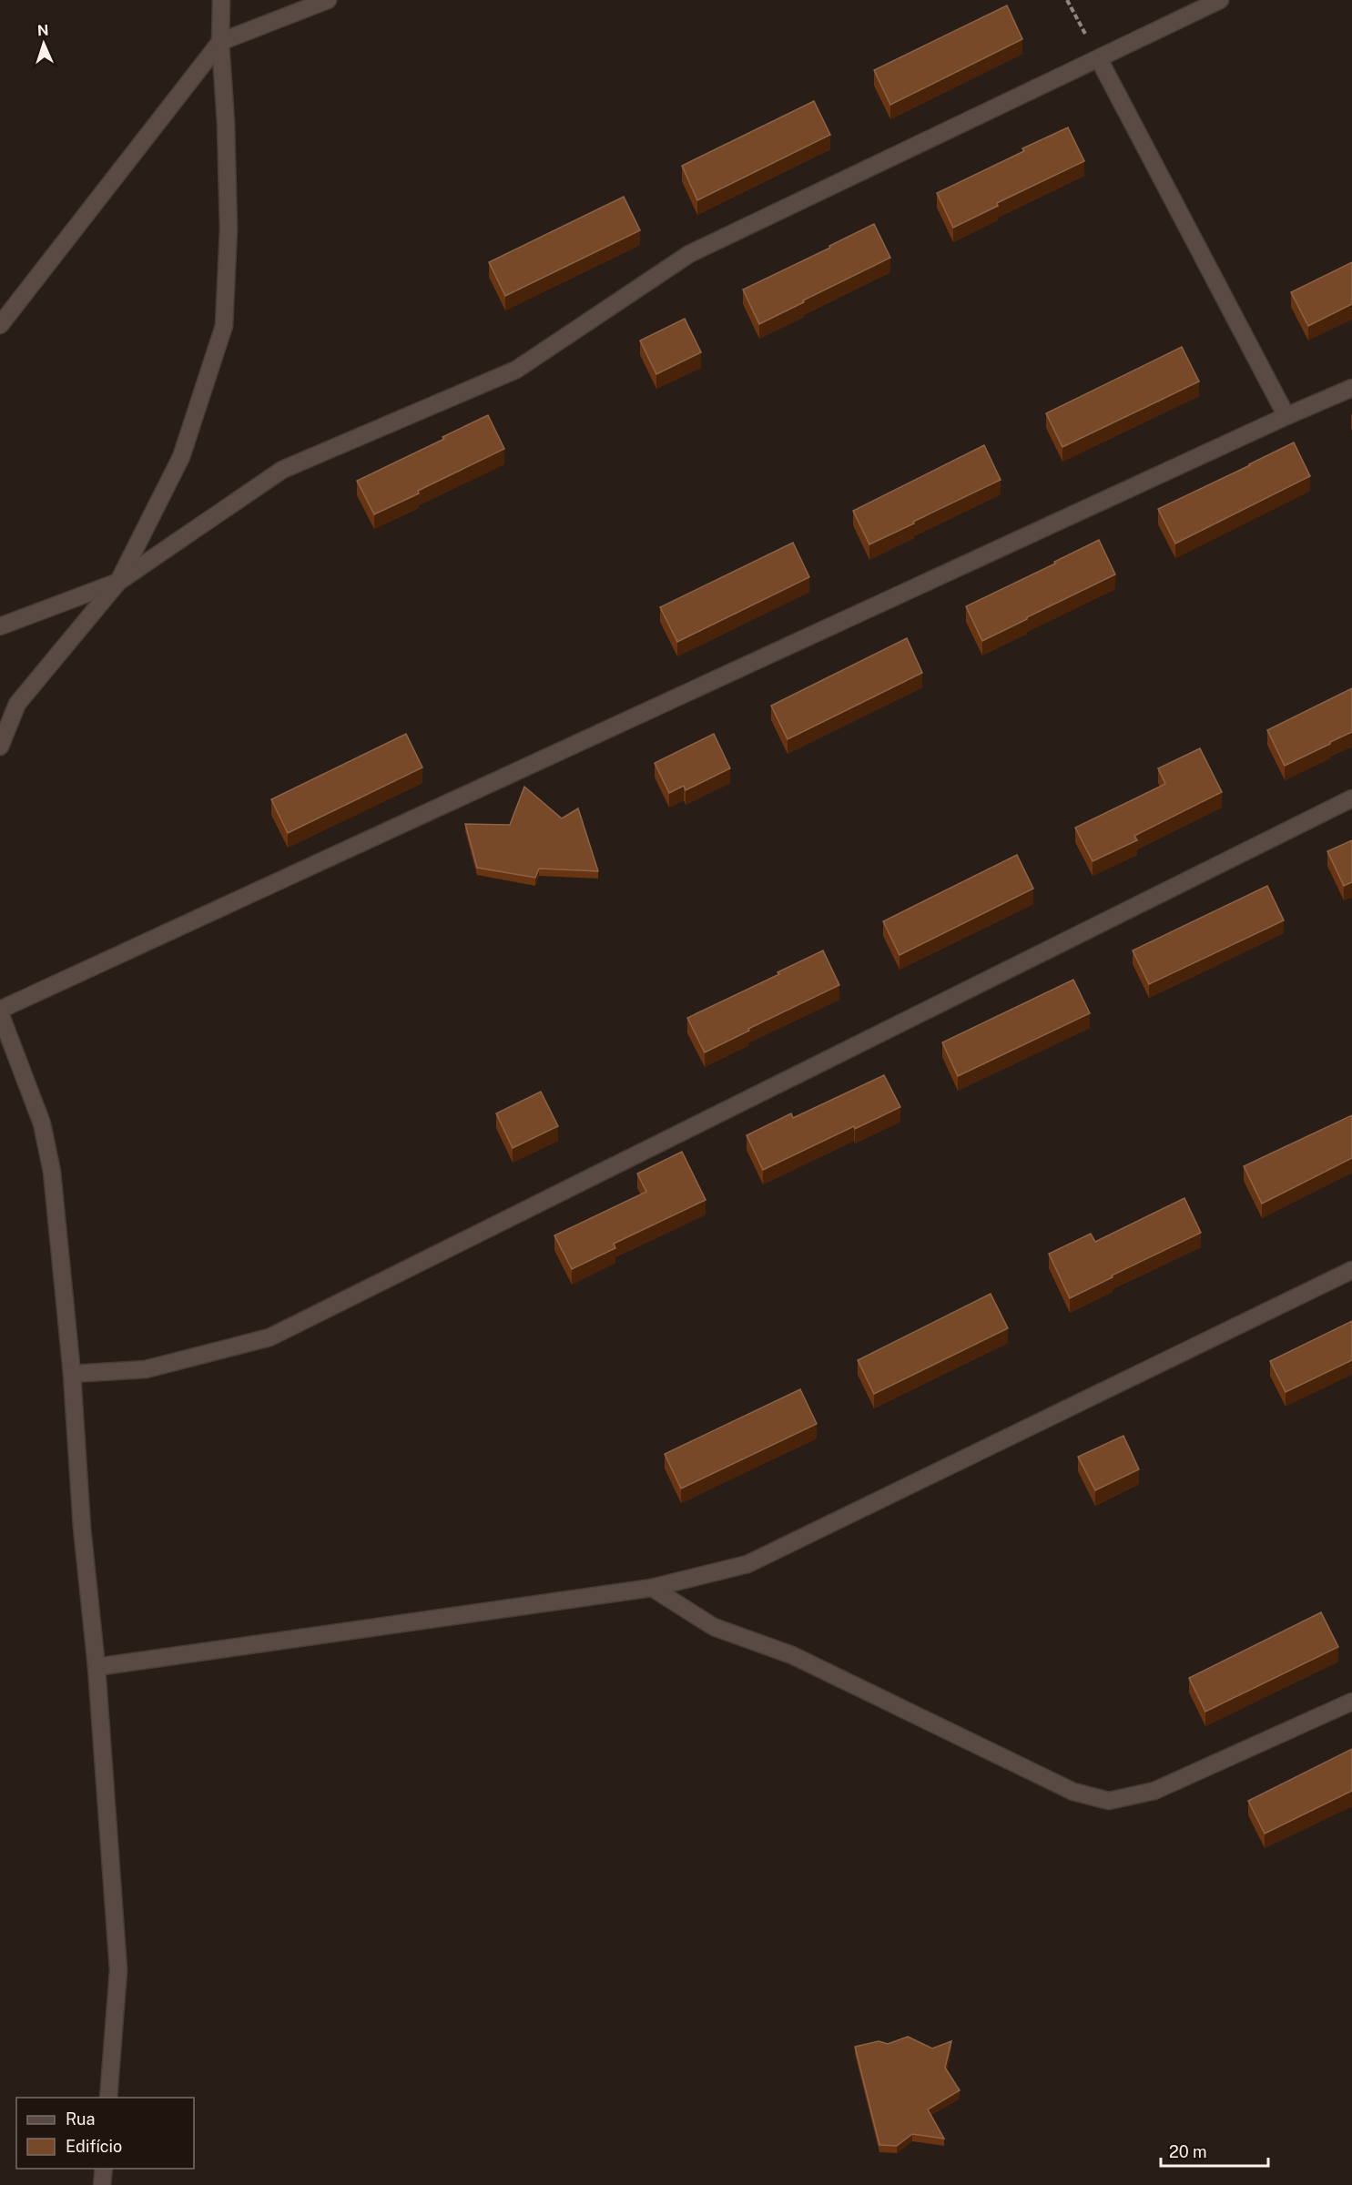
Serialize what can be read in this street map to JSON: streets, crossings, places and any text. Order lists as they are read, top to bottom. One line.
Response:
{"legend":["Rua","Edifício"],"scale_bar":"20 m","north":"top"}
